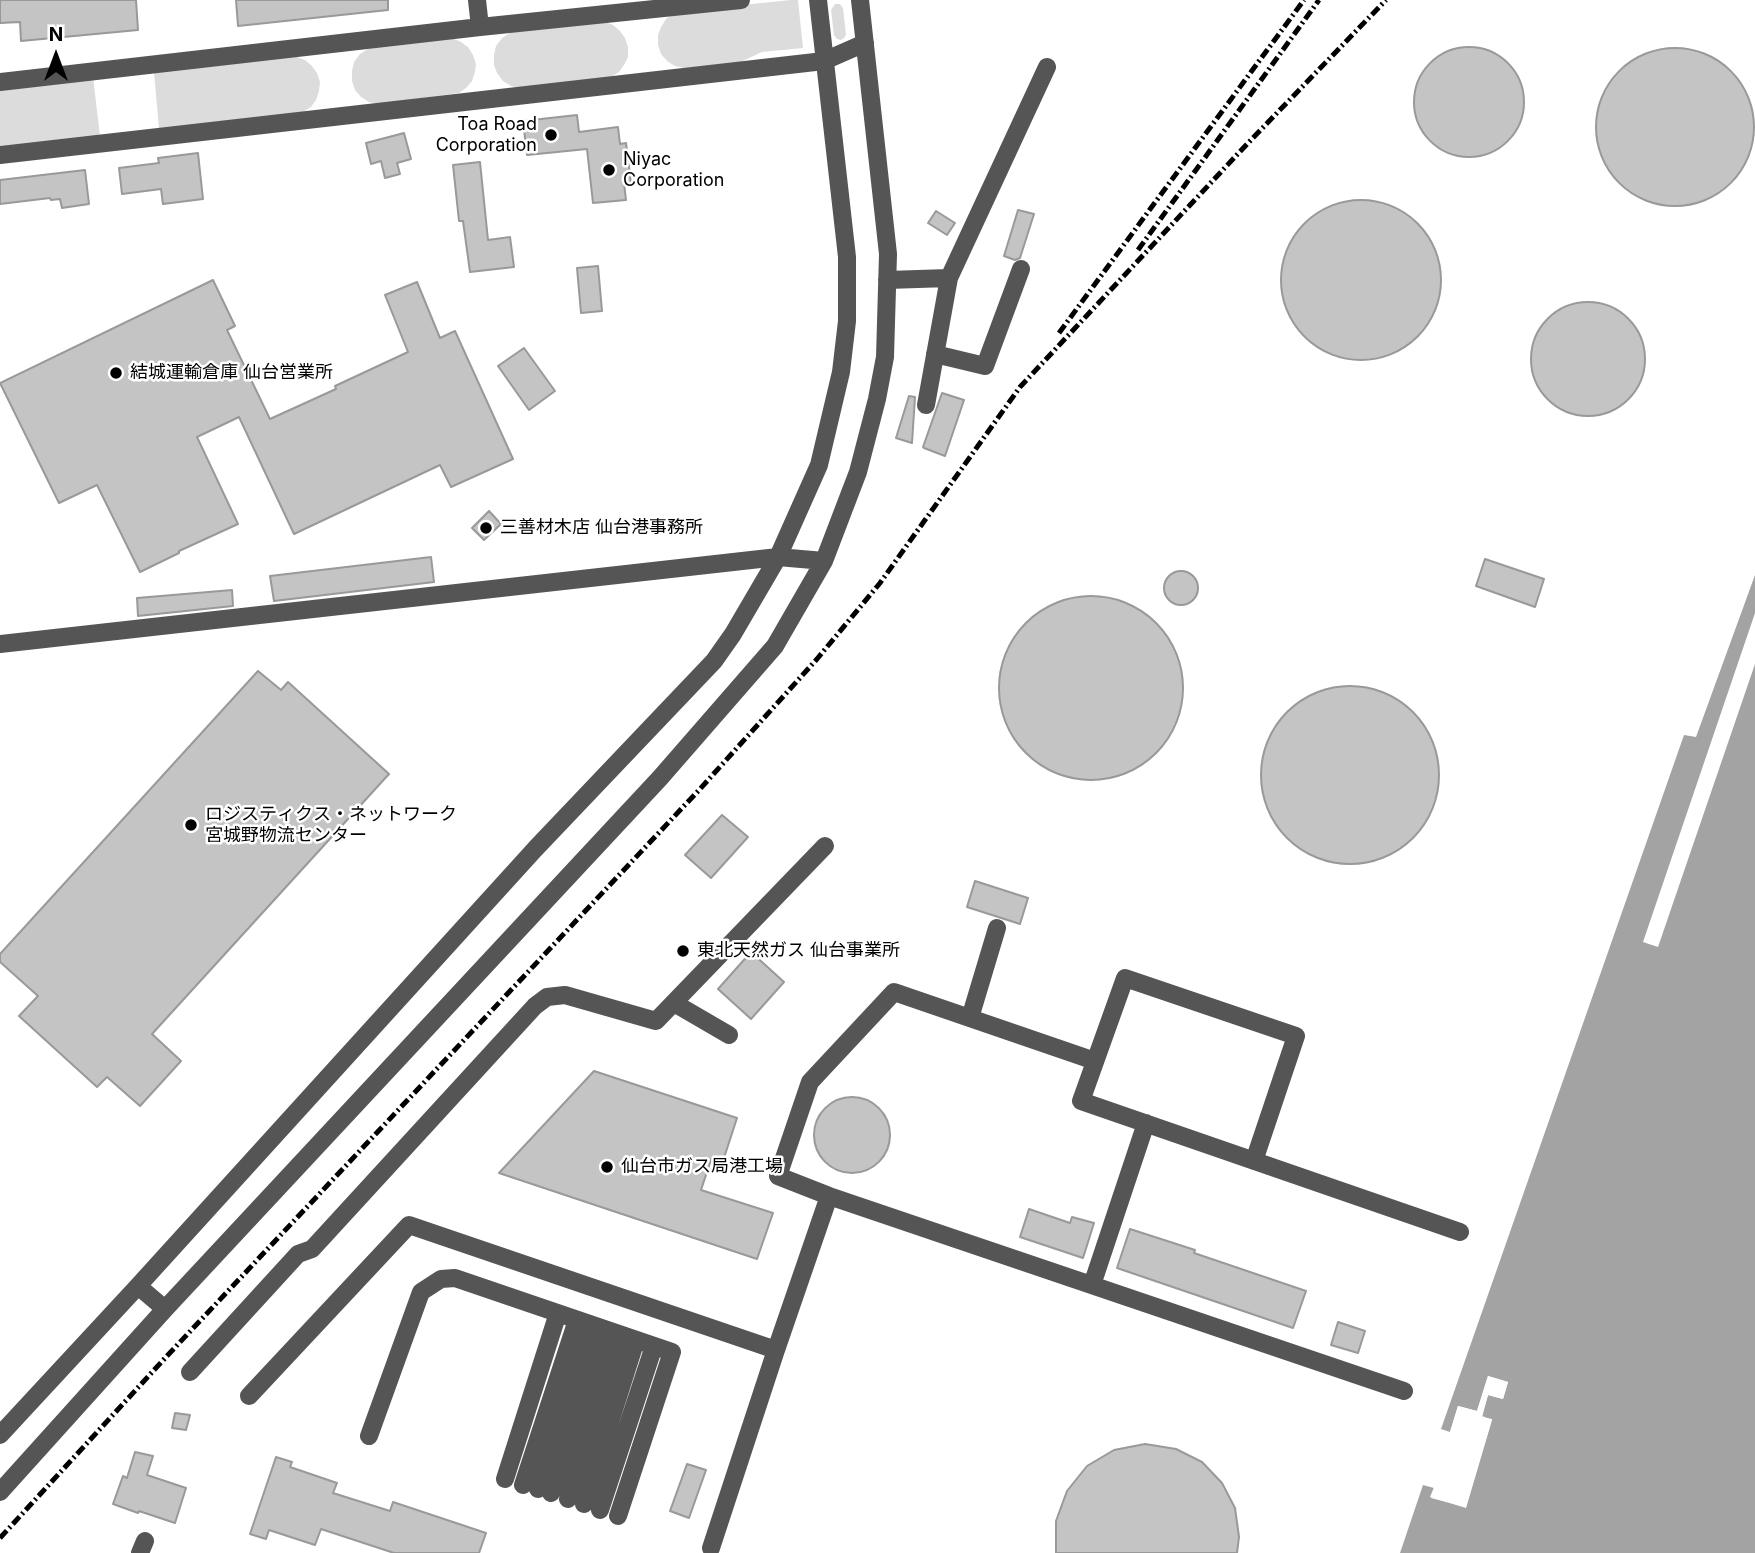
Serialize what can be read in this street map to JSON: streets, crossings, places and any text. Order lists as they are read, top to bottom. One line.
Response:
{"places":["Toa Road Corporation","Niyac Corporation","結城運輸倉庫 仙台営業所","三善材木店 仙台港事務所","ロジスティクス・ネットワーク 宮城野物流センター","東北天然ガス 仙台事業所","仙台市ガス局港工場"],"north":"top"}
